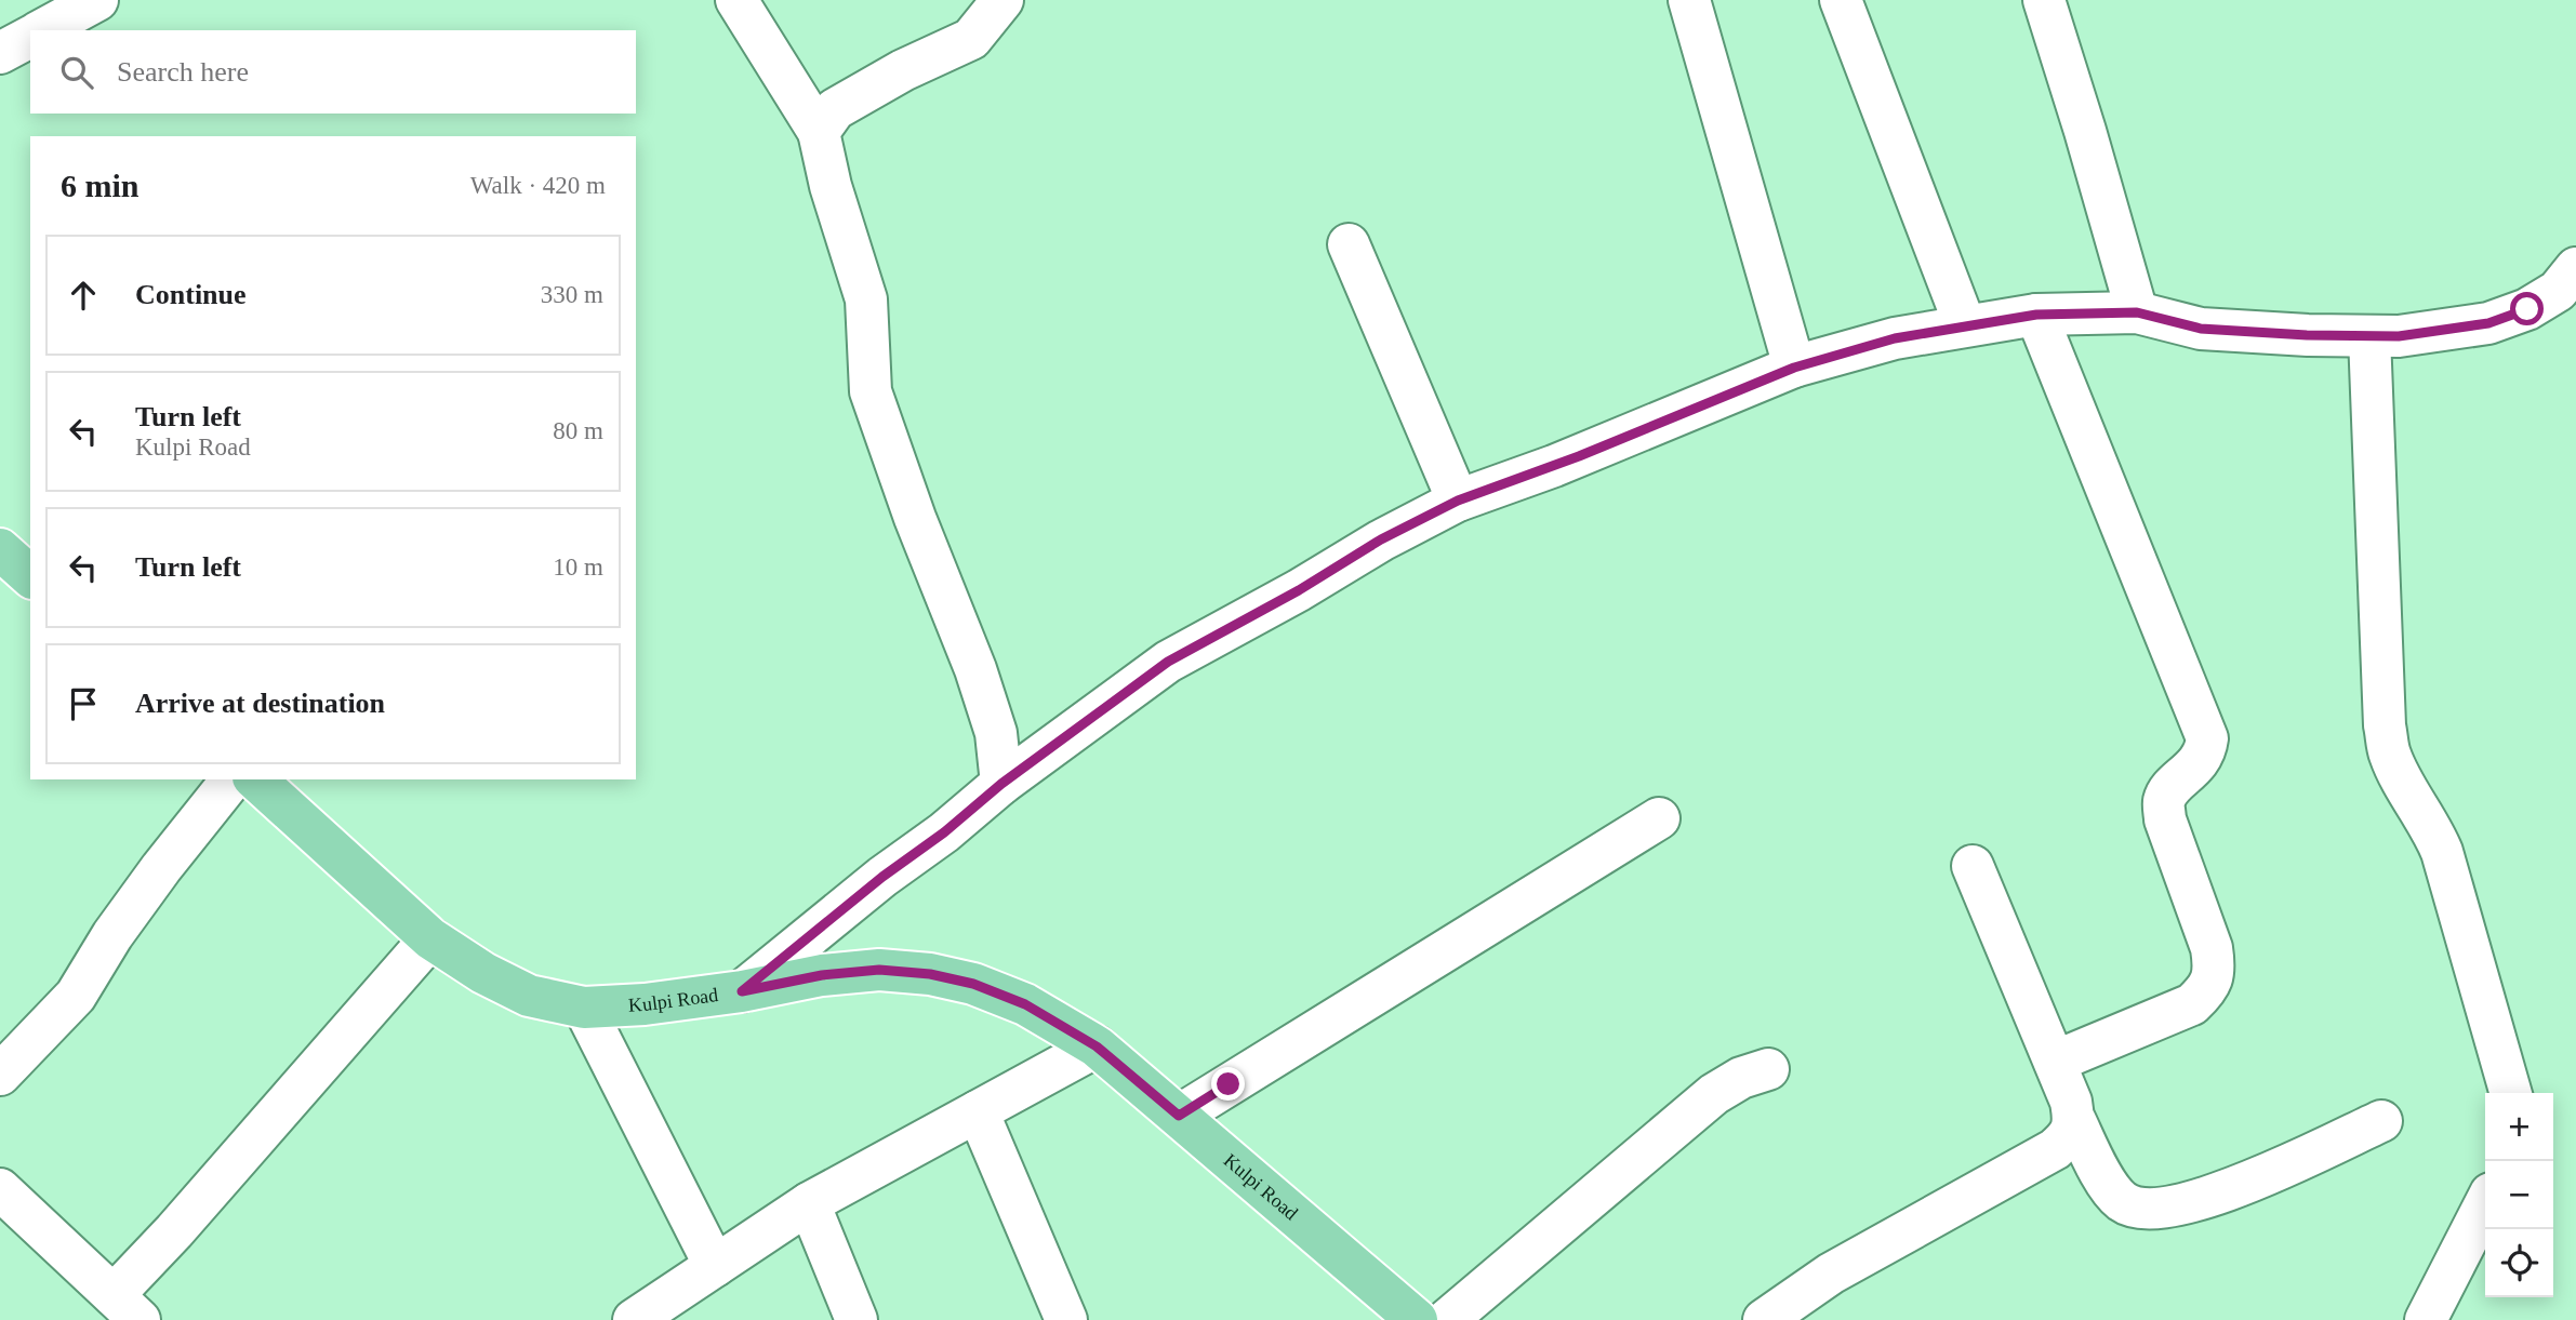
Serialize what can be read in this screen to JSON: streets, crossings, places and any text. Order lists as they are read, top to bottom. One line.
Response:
{"streets":{"main road":["Kulpi Road"]},"page":{"search":"Search here","heading":["6 min","Walk · 420 m"],"list":[["Continue","330 m"],["Turn left","Kulpi Road","80 m"],["Turn left","10 m"],"Arrive at destination"],"map_buttons":["+","−"]}}
